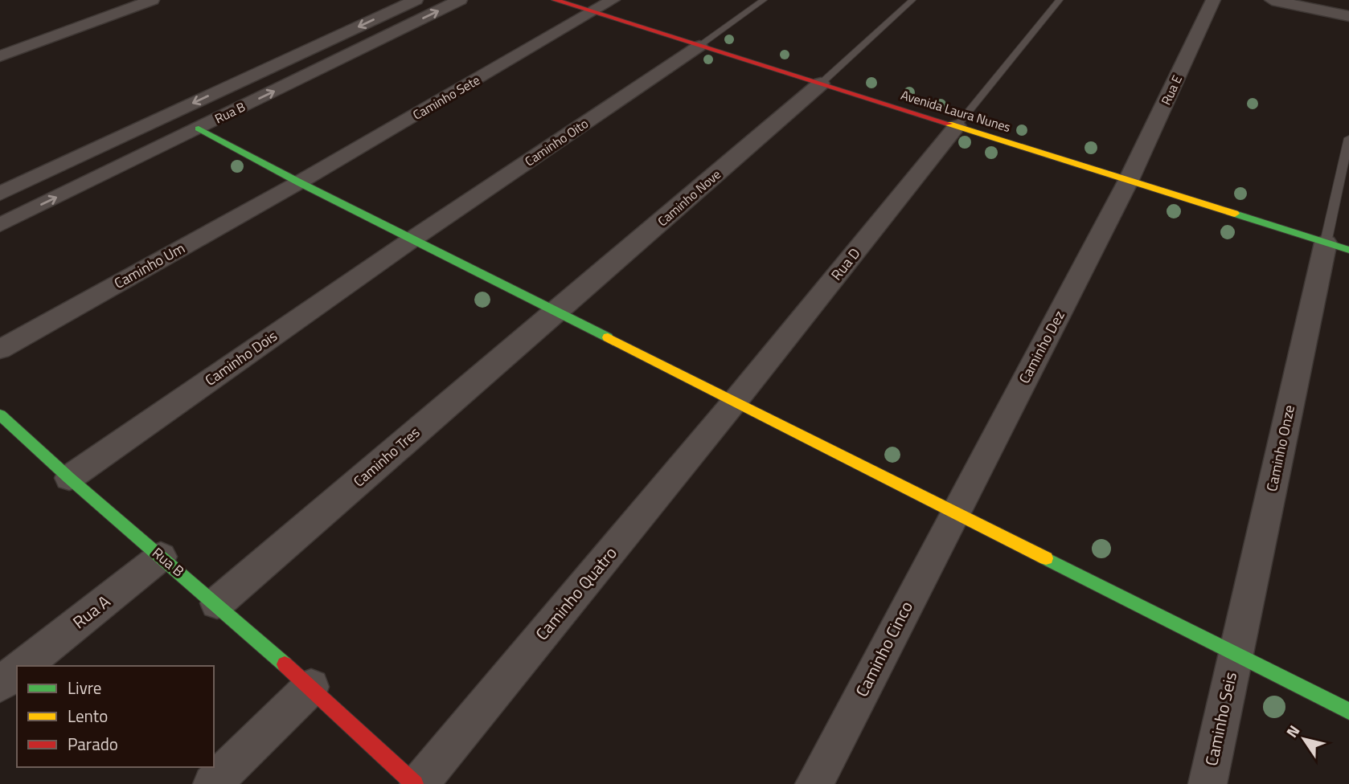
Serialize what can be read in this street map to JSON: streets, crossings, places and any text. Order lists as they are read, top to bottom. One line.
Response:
{"streets":{"street":["Rua E","Caminho Sete","Avenida Laura Nunes","Rua B","Caminho Oito","Caminho Nove","Rua D","Caminho Um","Caminho Dez","Caminho Dois","Caminho Onze","Caminho Tres","Caminho Quatro","Rua A","Caminho Cinco","Caminho Seis"]},"crossings":[["Rua E","Avenida Laura Nunes"],["Rua E","Caminho Dez"],["Caminho Sete","Avenida Laura Nunes"],["Caminho Sete","Caminho Um"],["Avenida Laura Nunes","Caminho Oito"],["Avenida Laura Nunes","Caminho Nove"],["Avenida Laura Nunes","Rua D"],["Avenida Laura Nunes","Caminho Dez"],["Avenida Laura Nunes","Caminho Onze"],["Rua B","Caminho Dois"],["Rua B","Caminho Tres"],["Rua B","Rua A"],["Caminho Oito","Caminho Dois"],["Caminho Nove","Caminho Tres"],["Rua D","Caminho Quatro"],["Caminho Dez","Caminho Cinco"],["Caminho Onze","Caminho Seis"]],"legend":["Livre","Lento","Parado"],"north":"top left"}
